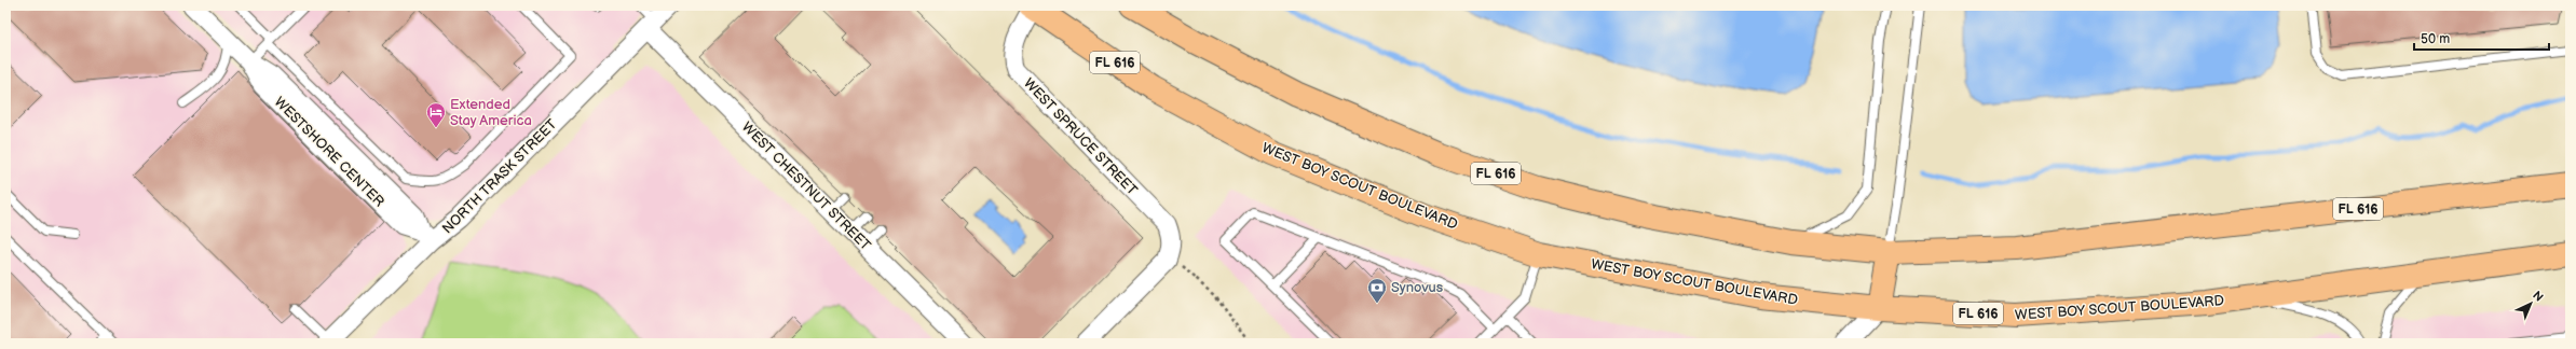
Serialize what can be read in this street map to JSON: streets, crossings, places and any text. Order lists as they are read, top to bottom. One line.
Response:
{"streets":{"main road":["FL 616","WEST BOY SCOUT BOULEVARD"],"street":["WEST SPRUCE STREET","WESTSHORE CENTER","NORTH TRASK STREET","WEST CHESTNUT STREET"]},"crossings":[["WEST SPRUCE STREET","WEST BOY SCOUT BOULEVARD"],["WESTSHORE CENTER","NORTH TRASK STREET"],["NORTH TRASK STREET","WEST CHESTNUT STREET"]],"places":{"hotel":["Extended Stay America"],"bank":["Synovus"]},"scale_bar":"50 m","north":"top right"}
